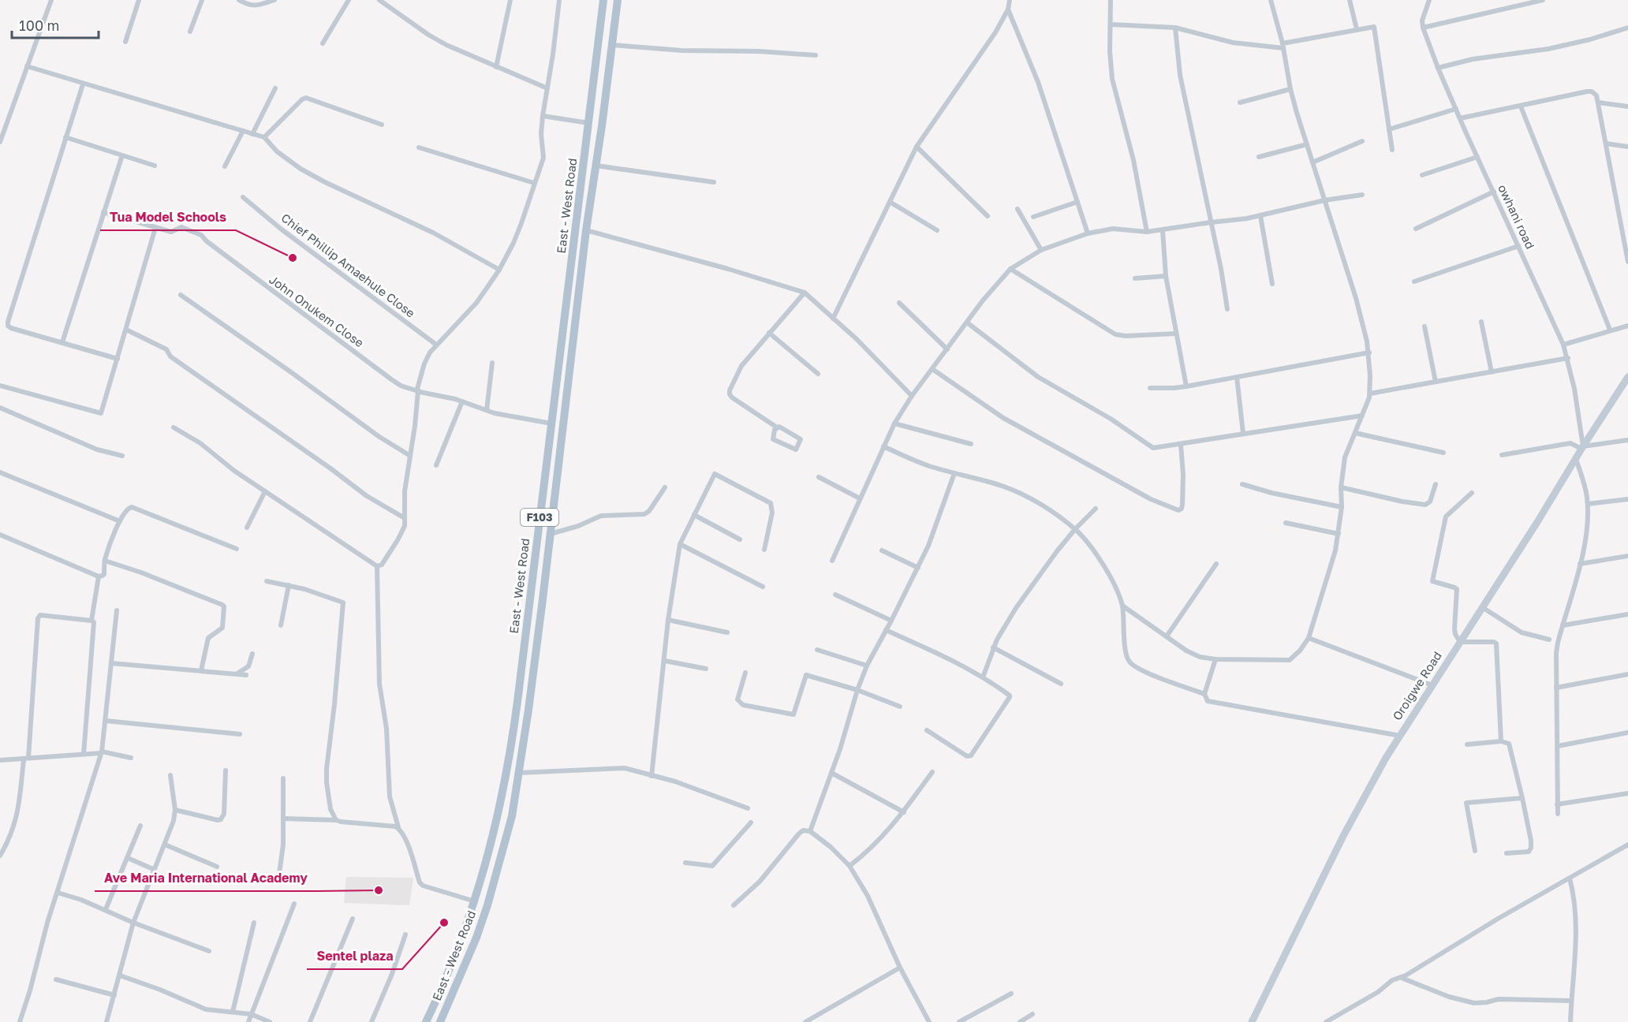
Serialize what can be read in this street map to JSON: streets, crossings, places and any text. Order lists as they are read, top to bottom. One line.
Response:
{"streets":{"main road":["East - West Road","F103"],"street":["owhani road","Chief Phillip Amaehule Close","John Onukem Close","Oroigwe Road"]},"crossings":[["East - West Road","John Onukem Close"],["owhani road","Oroigwe Road"]],"places":["Tua Model Schools","Ave Maria International Academy","Sentel plaza"],"scale_bar":"100 m"}
